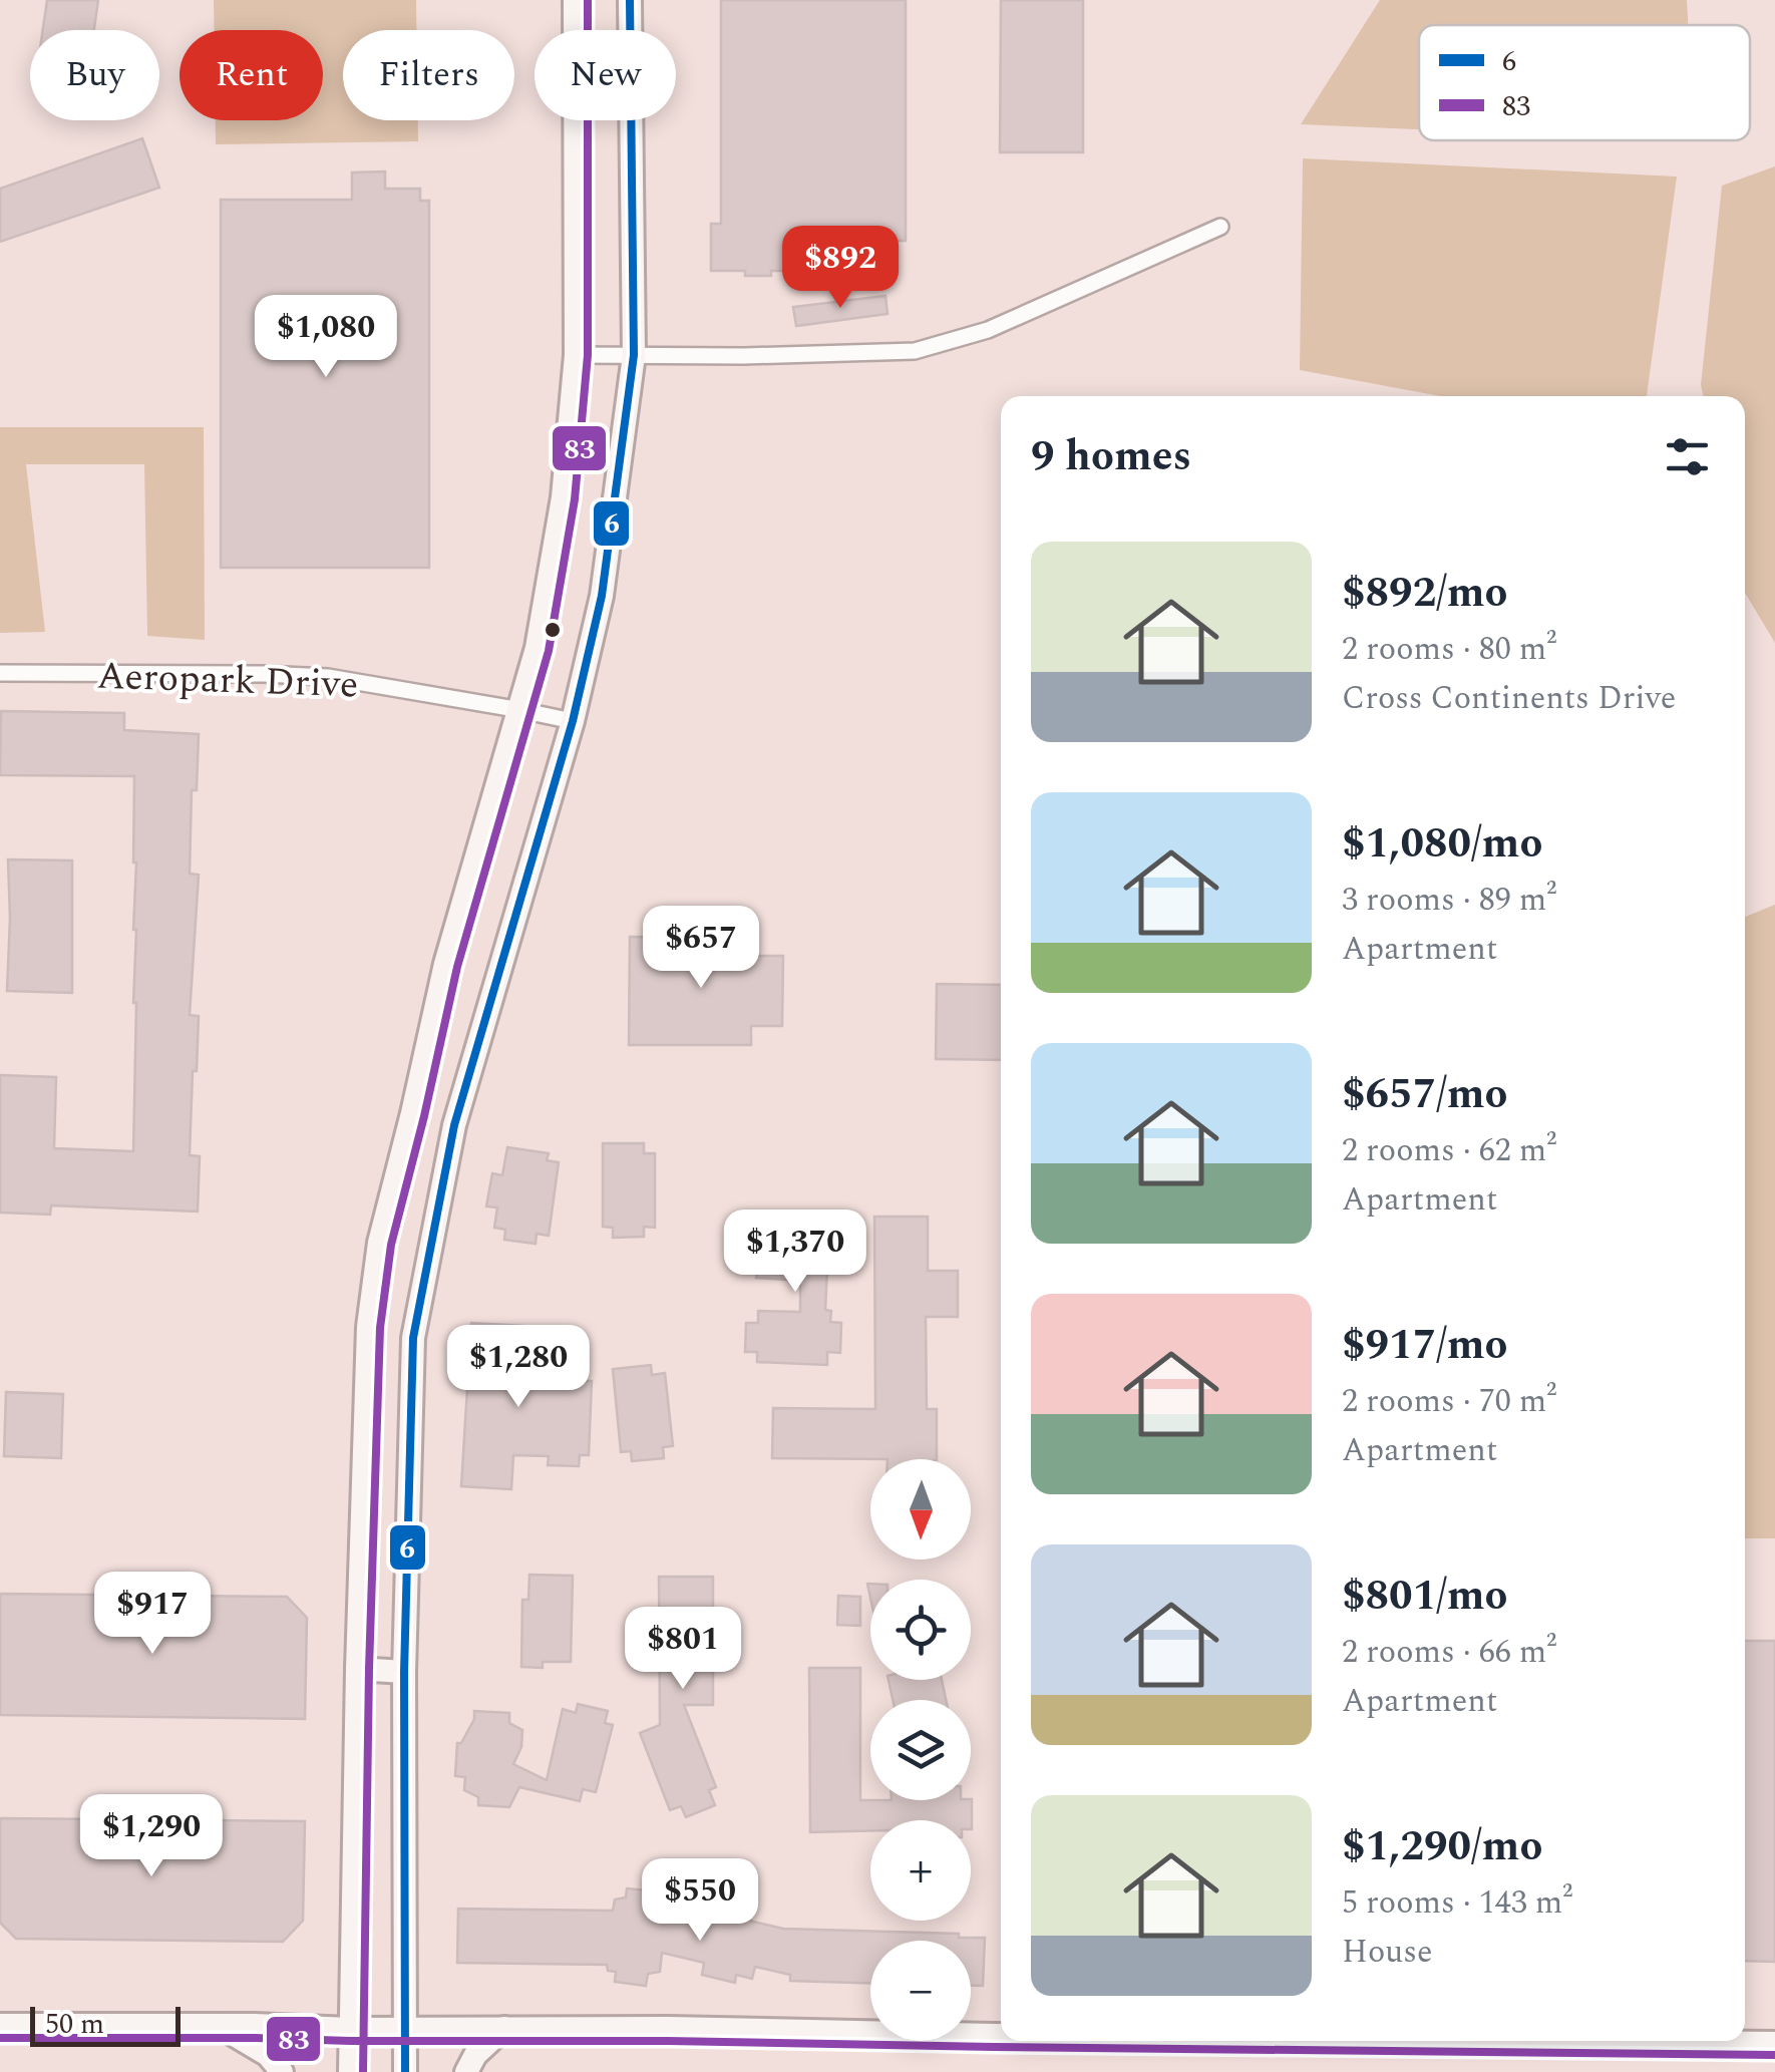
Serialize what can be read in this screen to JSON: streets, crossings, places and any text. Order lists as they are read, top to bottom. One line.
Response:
{"streets":{"street":["Aeropark Drive"]},"lines":["transit line 6","transit line 83"],"legend":["6","83"],"scale_bar":"50 m","north":"bottom","page":{"chip":["Buy","Rent","Filters","New"],"price":["$892","$1,080","$657","$1,370","$1,280","$917","$801","$1,290","$550"],"heading":"9 homes","list":[{"name":"$892/mo","note":"2 rooms · 80 m² · Cross Continents Drive"},{"name":"$1,080/mo","note":"3 rooms · 89 m² · Apartment"},{"name":"$657/mo","note":"2 rooms · 62 m² · Apartment"},{"name":"$917/mo","note":"2 rooms · 70 m² · Apartment"},{"name":"$801/mo","note":"2 rooms · 66 m² · Apartment"},{"name":"$1,290/mo","note":"5 rooms · 143 m² · House"}],"map_buttons":["+","−"],"scale":"50 m"}}
